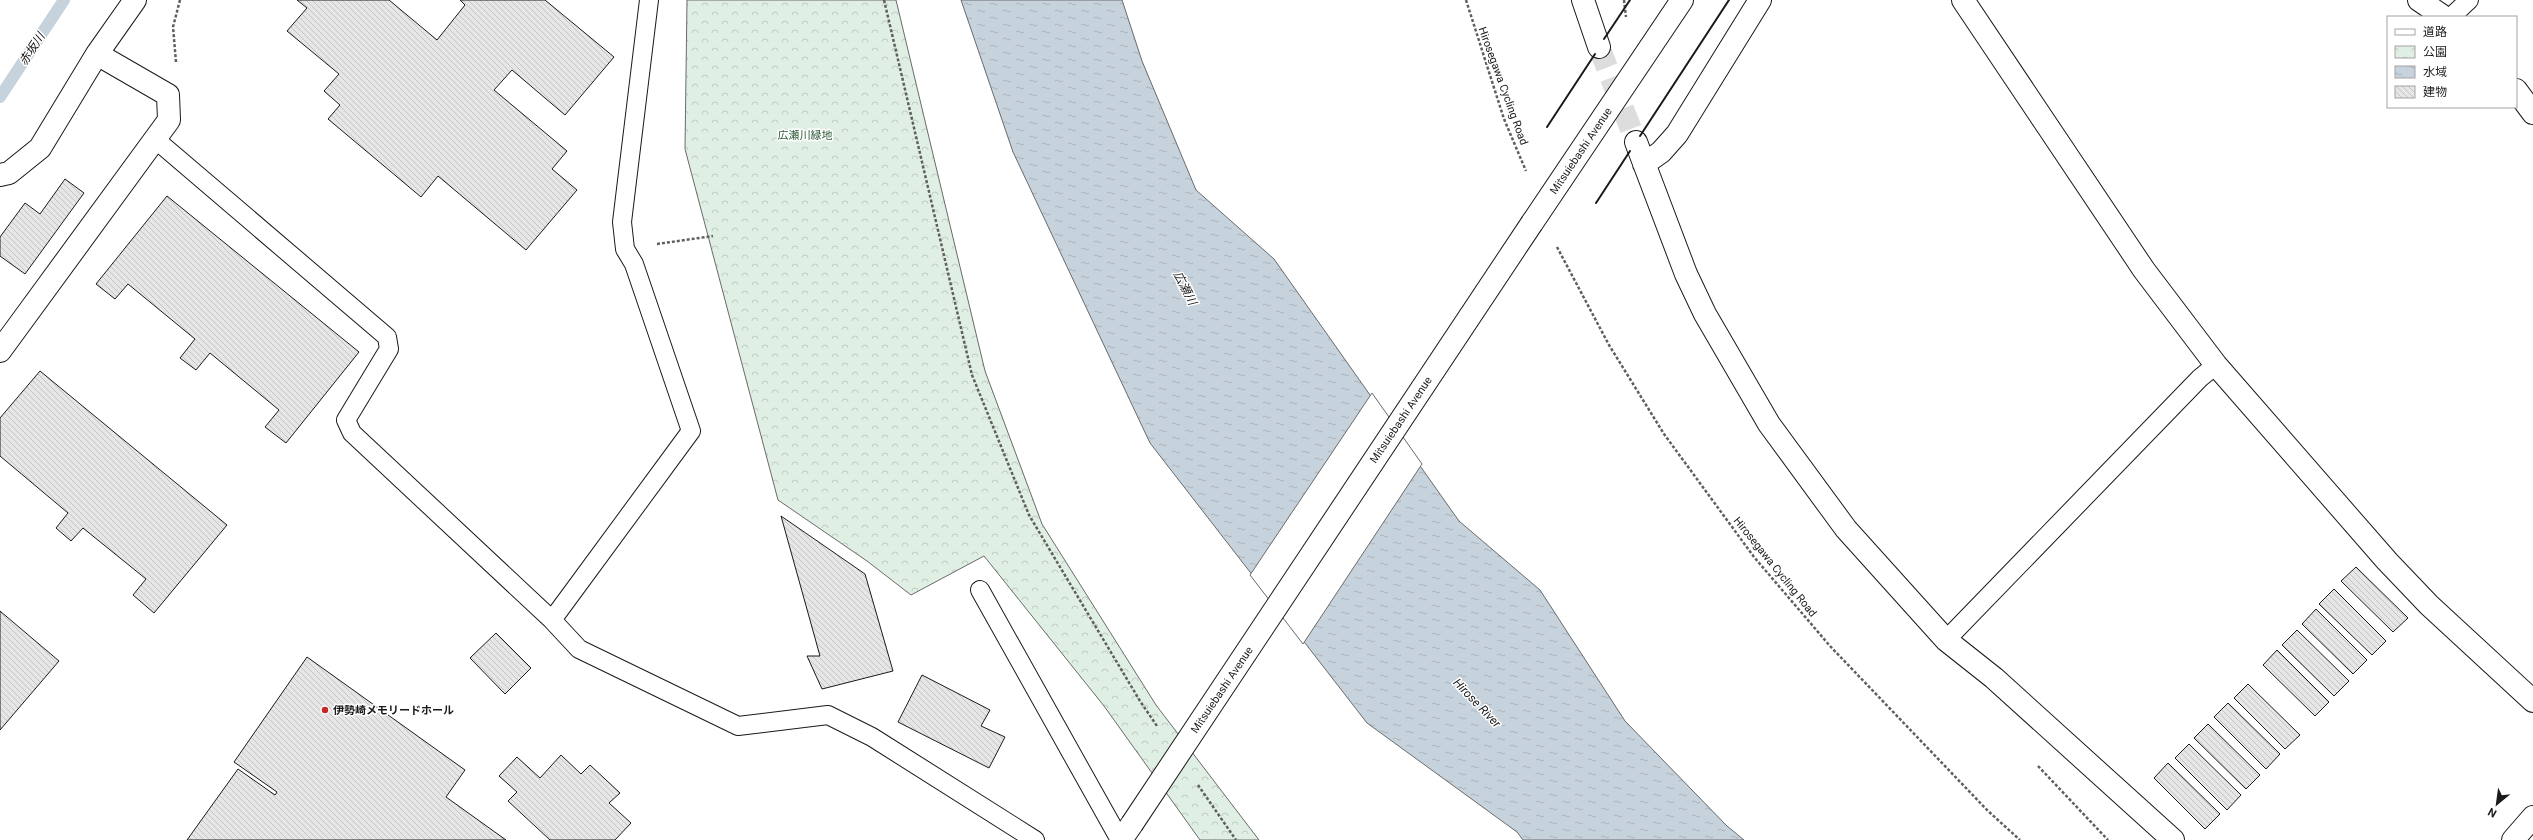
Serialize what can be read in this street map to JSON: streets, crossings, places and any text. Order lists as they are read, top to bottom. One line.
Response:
{"streets":{"street":["Mitsuiebashi Avenue"],"path":["Hirosegawa Cycling Road"]},"water":["赤坂川","広瀬川","Hirose River"],"parks":["広瀬川緑地"],"places":["伊勢崎メモリードホール"],"legend":["道路","公園","水域","建物"],"north":"bottom left"}
